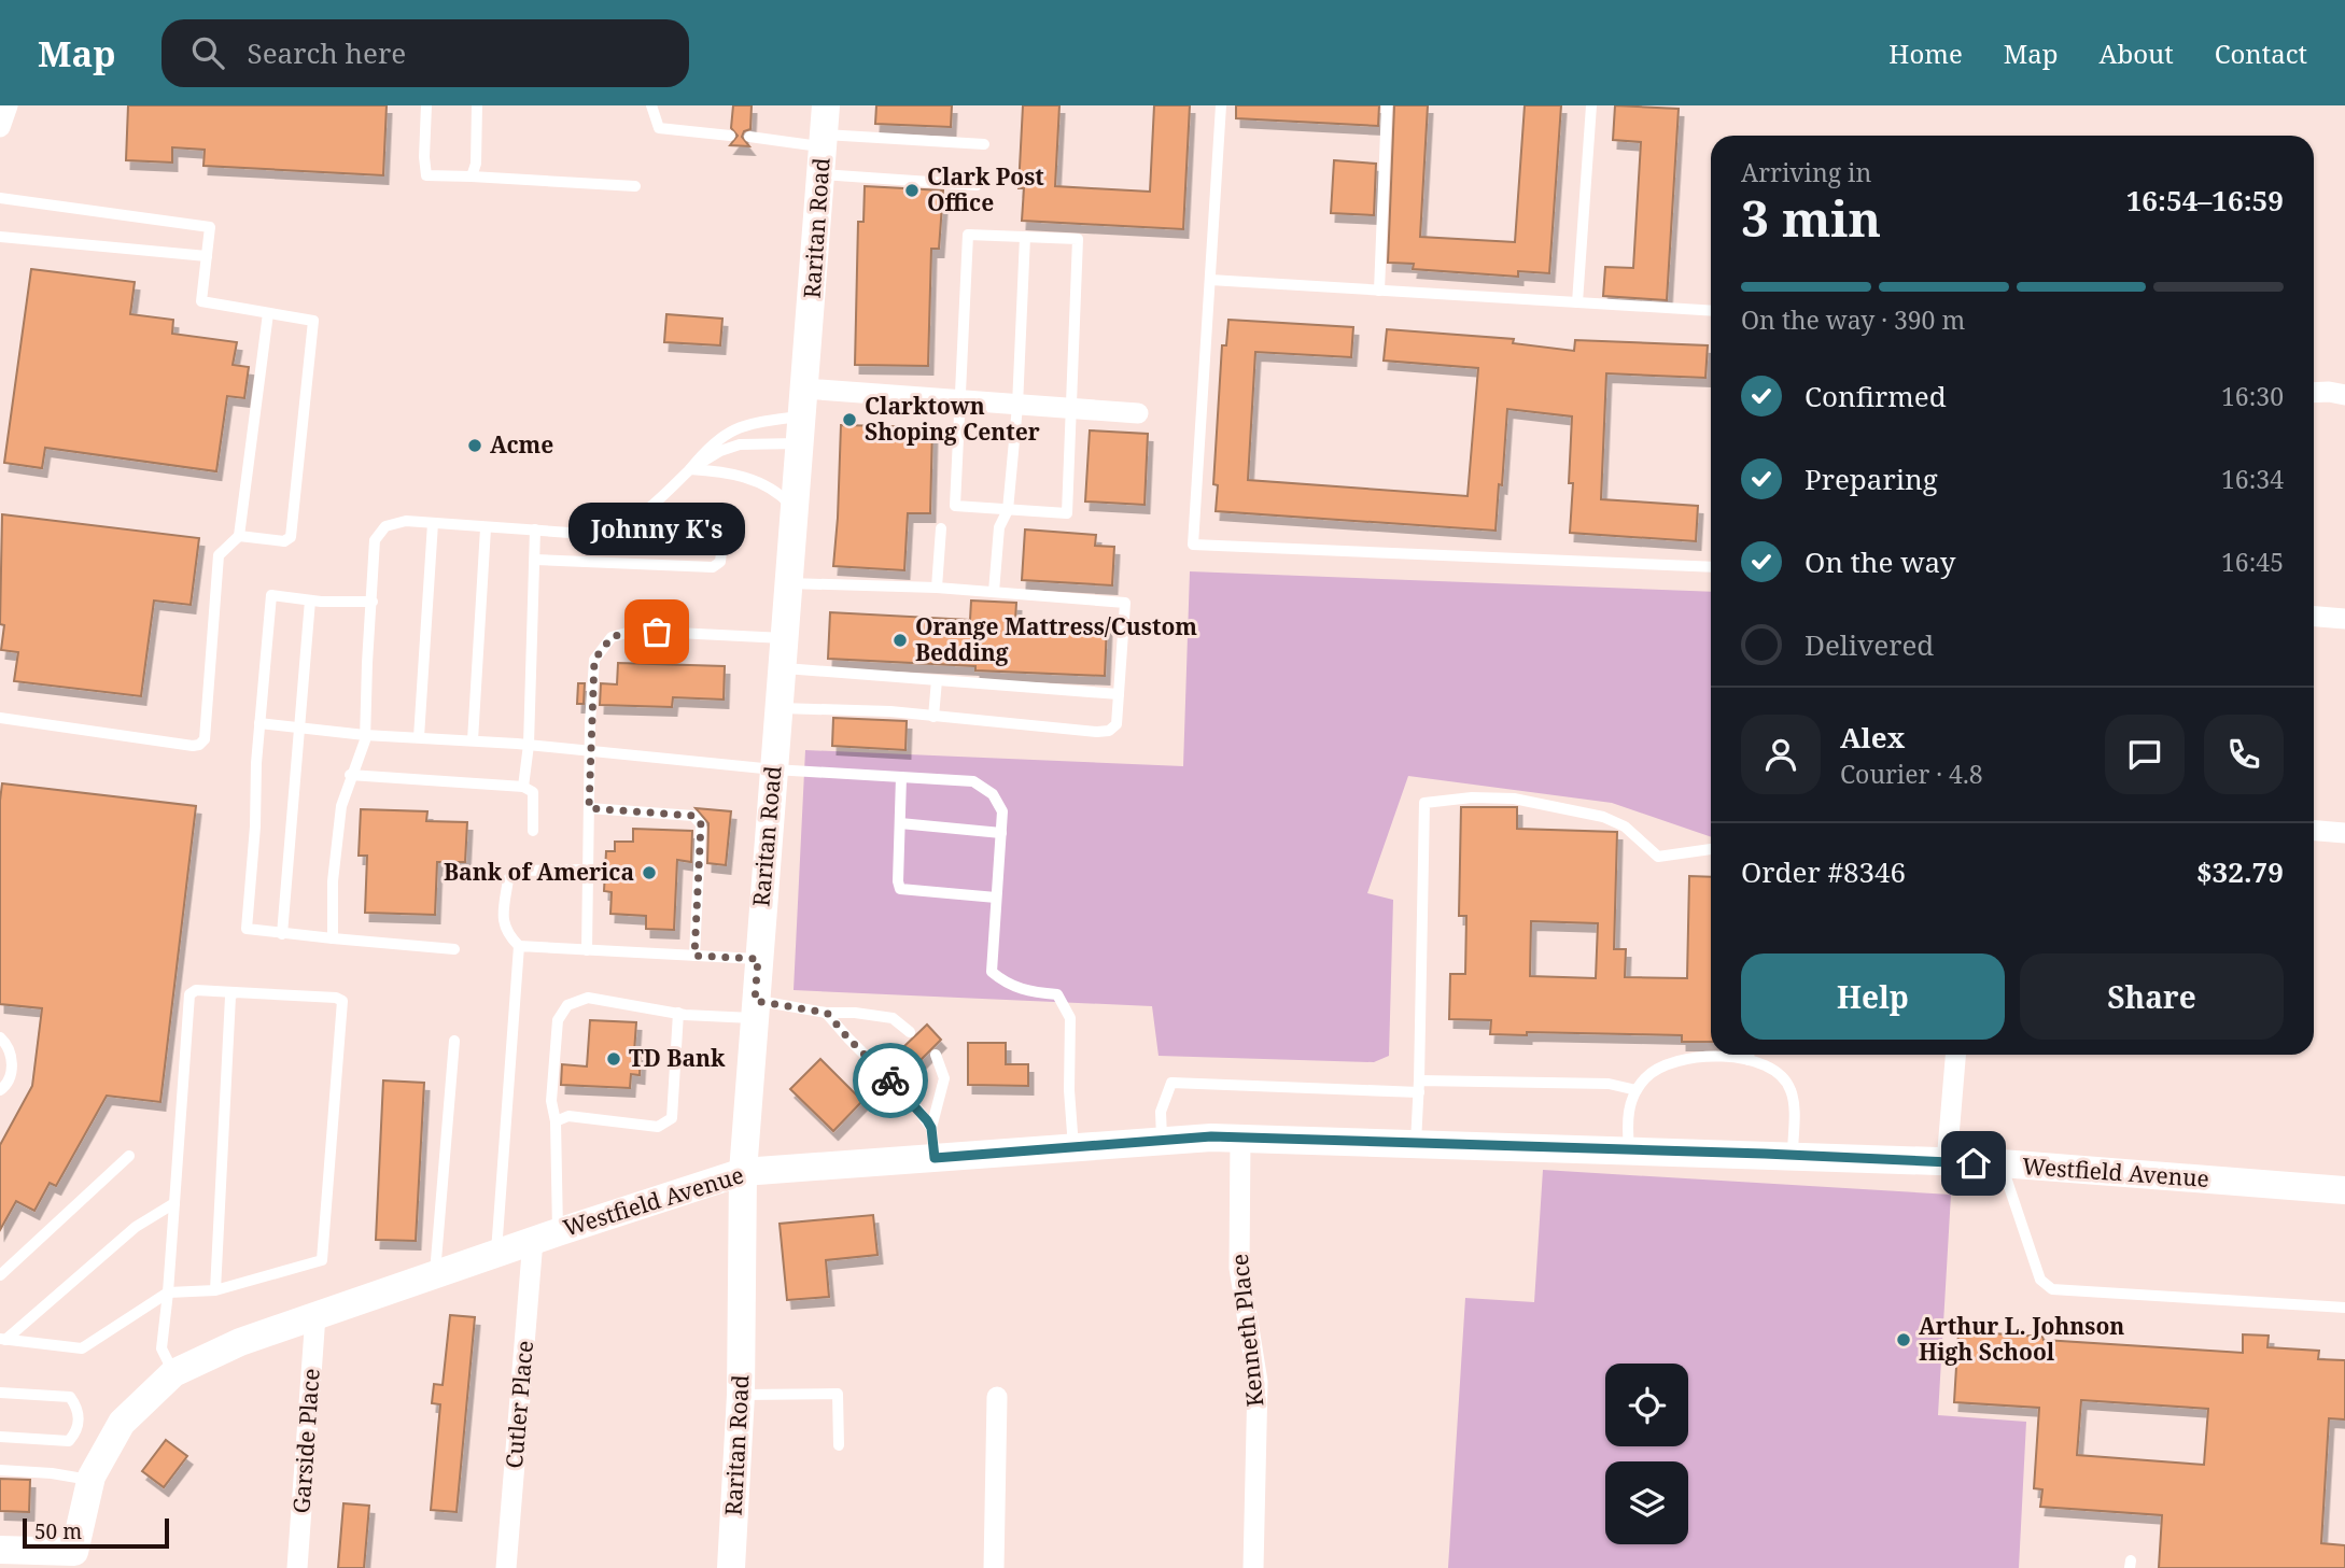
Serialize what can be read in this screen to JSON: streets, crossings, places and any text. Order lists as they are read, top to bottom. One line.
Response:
{"streets":{"street":["Raritan Road","Westfield Avenue","Kenneth Place","Cutler Place","Garside Place"]},"crossings":[["Raritan Road","Westfield Avenue"],["Westfield Avenue","Kenneth Place"],["Westfield Avenue","Cutler Place"],["Westfield Avenue","Garside Place"]],"places":["Clark Post Office","Clarktown Shoping Center","Acme","Johnny K's","Orange Mattress/Custom Bedding","Bank of America","TD Bank","Arthur L. Johnson High School"],"scale_bar":"50 m","page":{"header":"Map","search":"Search here","nav":["Home","Map","About","Contact"],"heading":["3 min","Arriving in","16:54–16:59"],"panel":["Alex","Courier · 4.8","Order #8346","$32.79"],"bar":"On the way · 390 m","list":[["Confirmed","16:30"],["Preparing","16:34"],["On the way","16:45"],"Delivered"],"bubble":"Johnny K's","buttons":["Help","Share"],"scale":"50 m"}}
